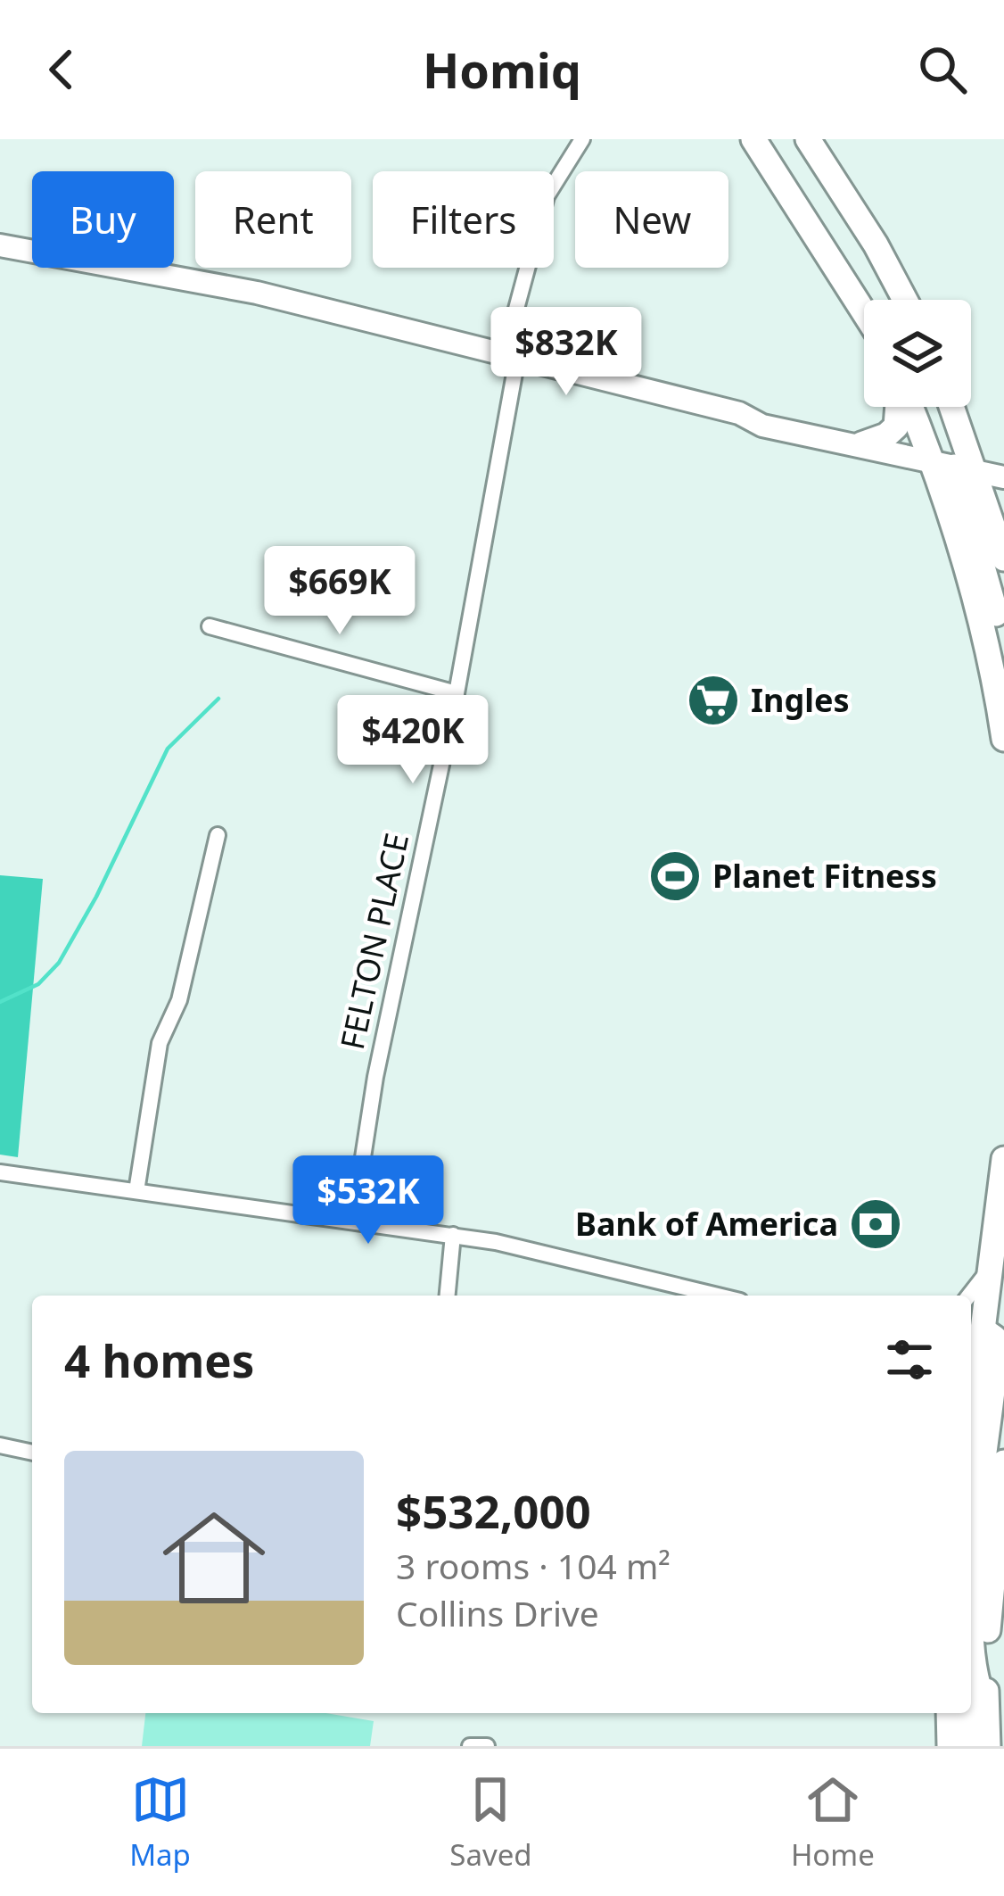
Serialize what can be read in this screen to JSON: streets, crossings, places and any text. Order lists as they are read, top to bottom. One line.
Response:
{"streets":{"street":["FELTON PLACE"]},"places":{"supermarket":["Ingles"],"sports":["Planet Fitness"],"bank":["Bank of America"]},"page":{"header":"Homiq","chip":["Buy","Rent","Filters","New"],"price":["$832K","$669K","$420K","$532K"],"heading":"4 homes","list":[{"name":"$532,000","note":"3 rooms · 104 m² · Collins Drive"}],"tabs":["Map","Saved","Home"]}}
